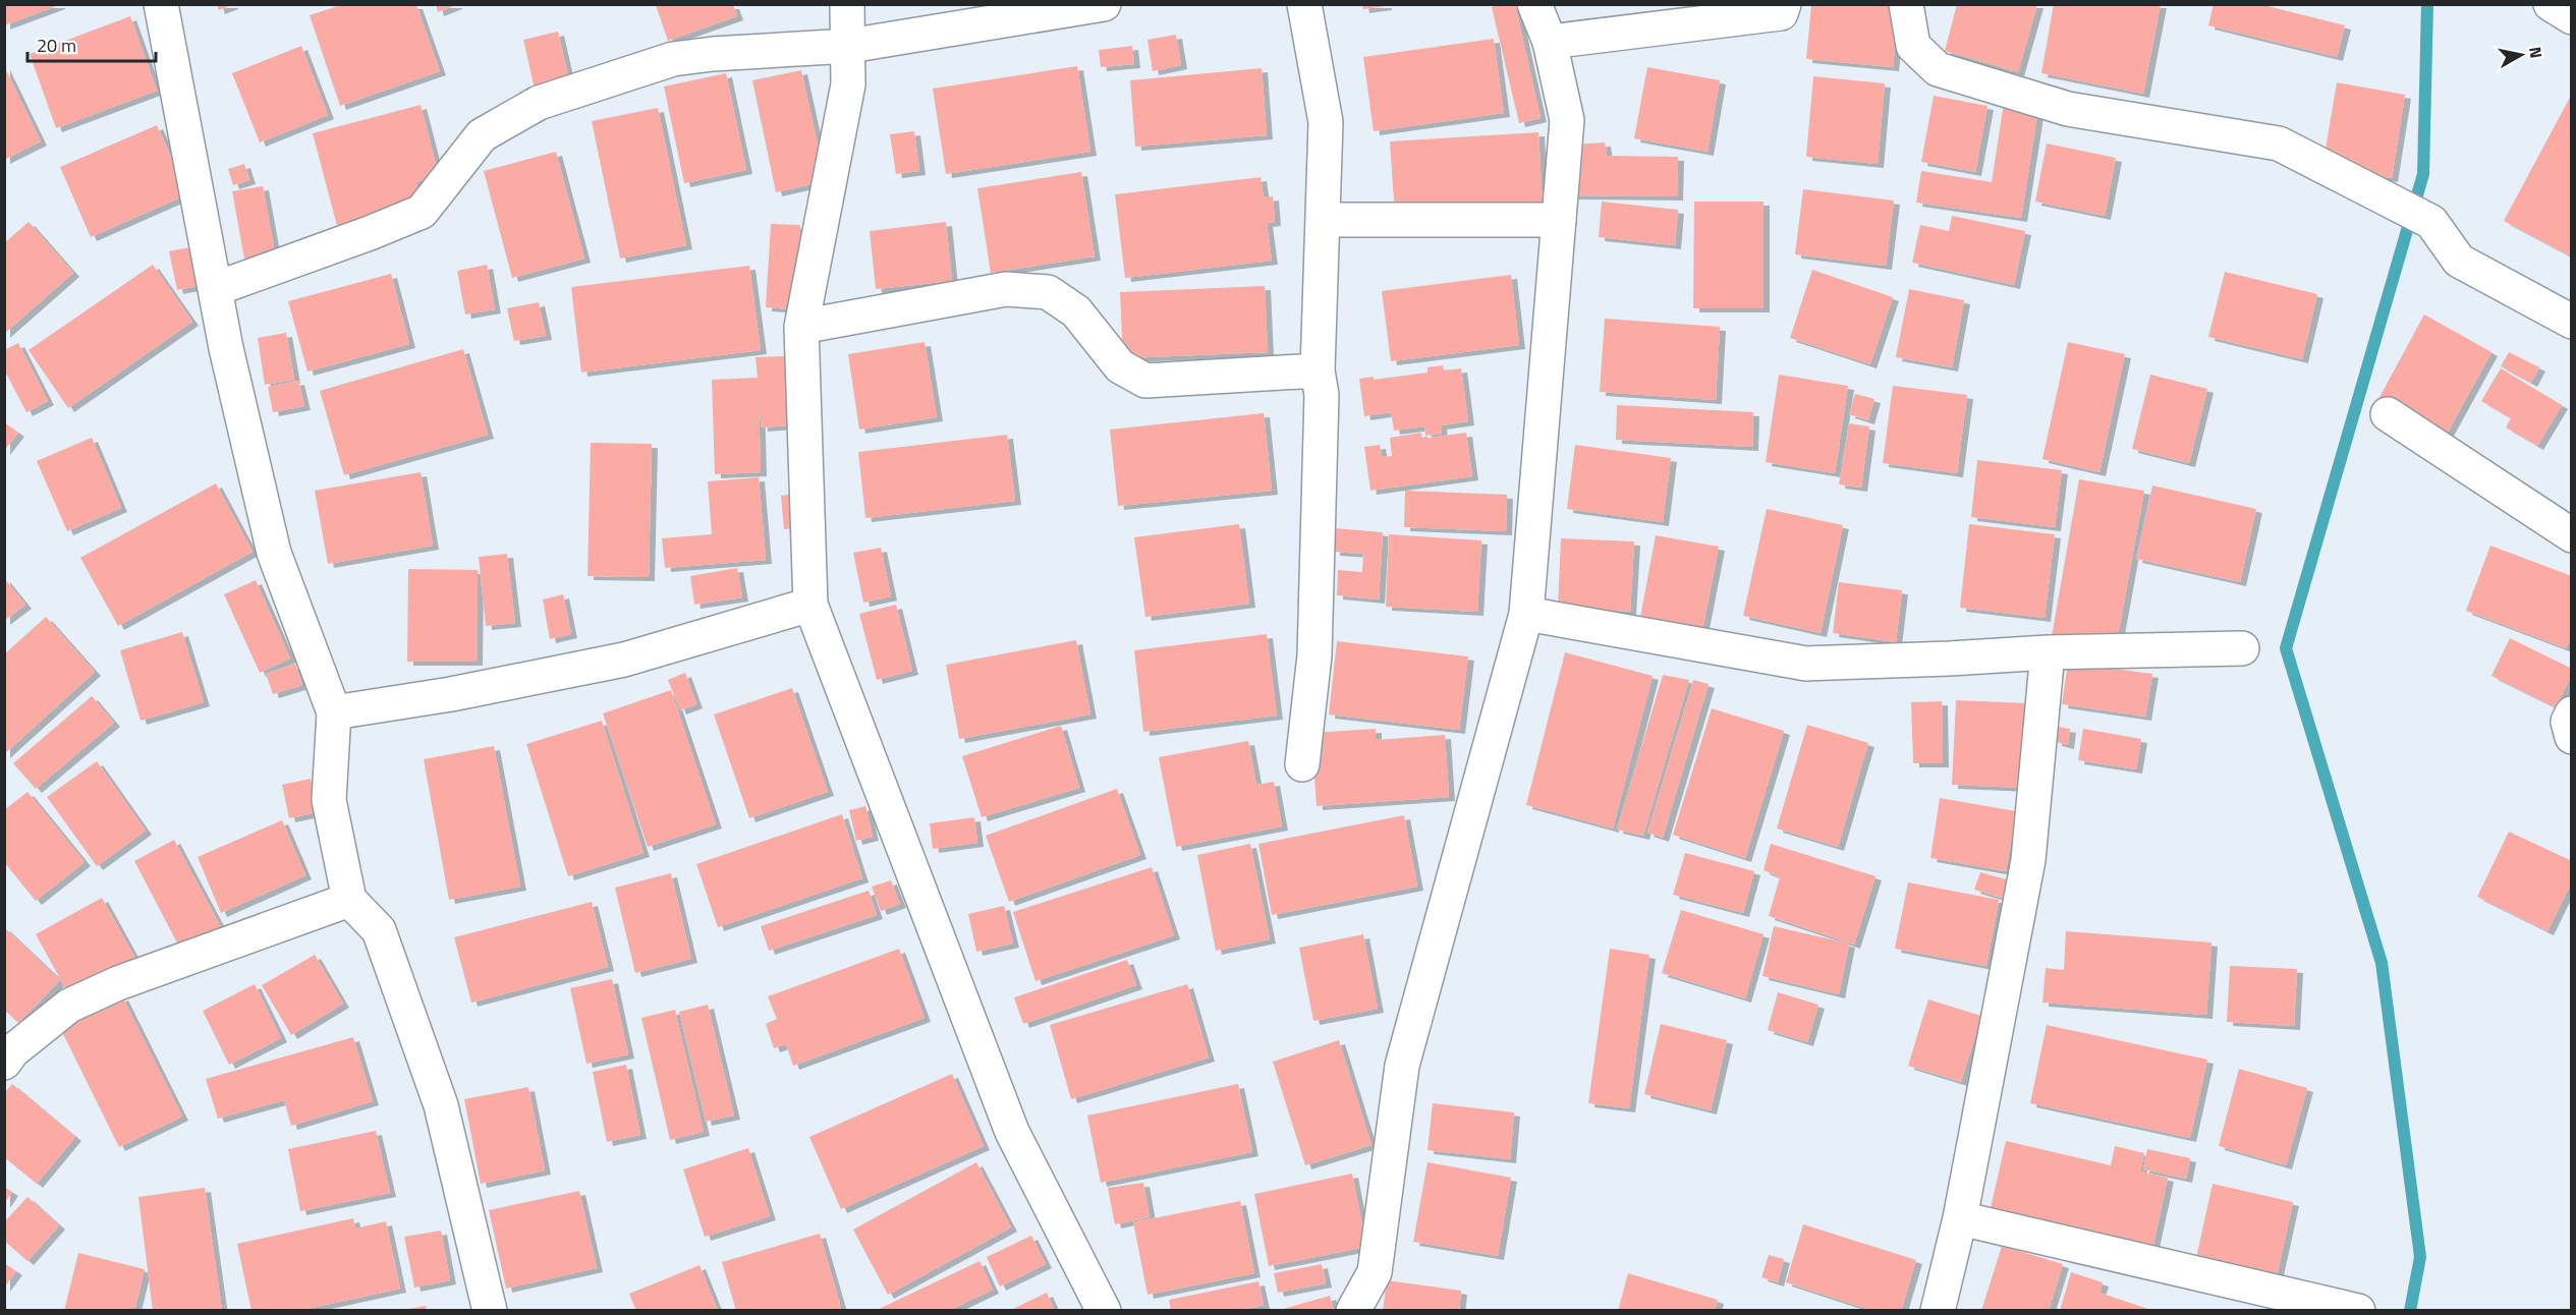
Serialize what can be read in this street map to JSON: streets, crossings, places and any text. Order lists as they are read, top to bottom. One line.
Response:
{"scale_bar":"20 m","north":"right"}
